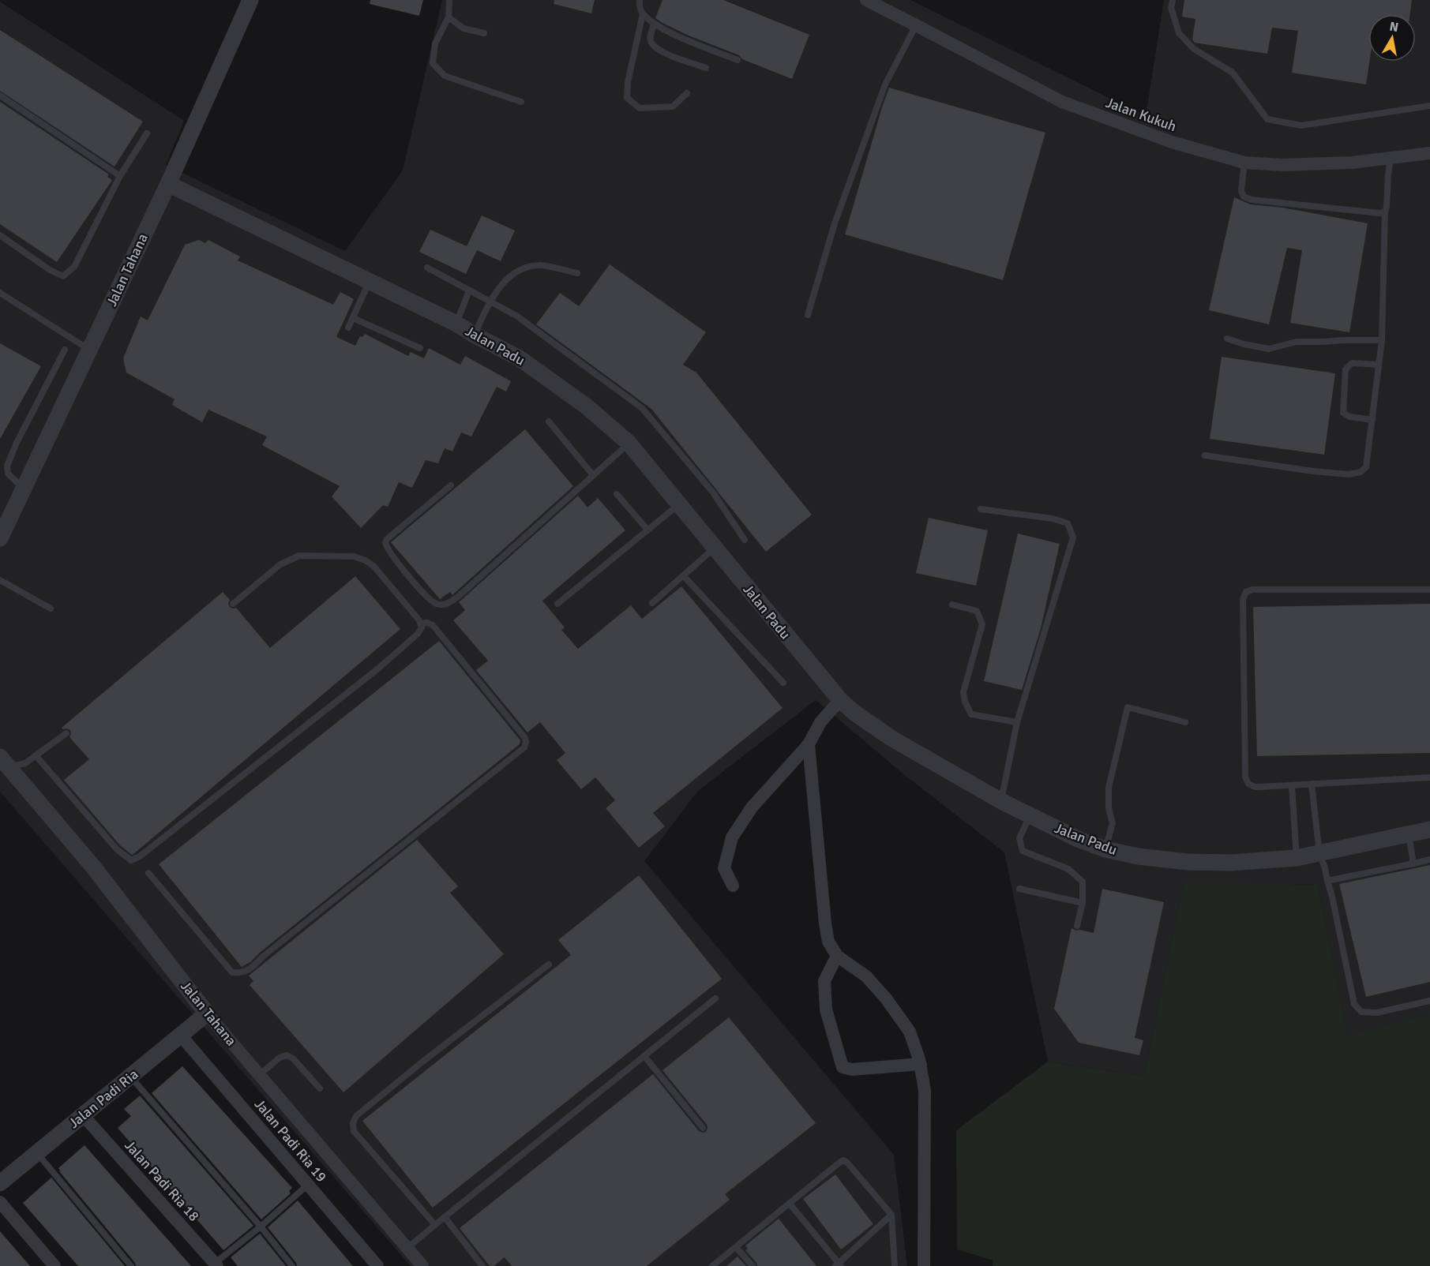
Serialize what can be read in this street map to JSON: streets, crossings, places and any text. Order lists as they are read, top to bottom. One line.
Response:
{"streets":{"street":["Jalan Kukuh","Jalan Tahana","Jalan Padu","Jalan Padi Ria","Jalan Padi Ria 19","Jalan Padi Ria 18"]},"crossings":[["Jalan Tahana","Jalan Padu"],["Jalan Tahana","Jalan Padi Ria"],["Jalan Padi Ria","Jalan Padi Ria 19"],["Jalan Padi Ria","Jalan Padi Ria 18"]],"north":"top"}
